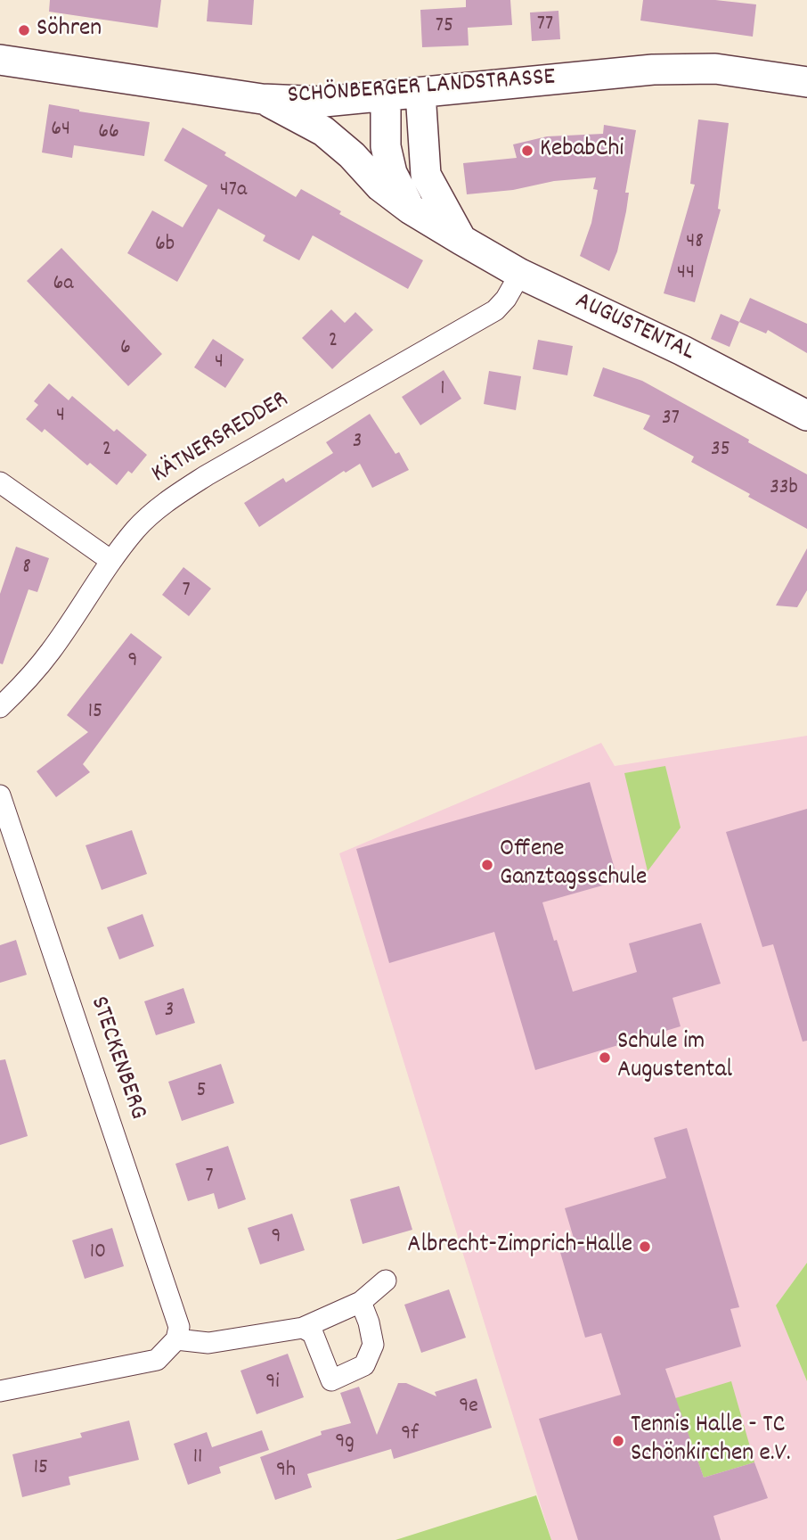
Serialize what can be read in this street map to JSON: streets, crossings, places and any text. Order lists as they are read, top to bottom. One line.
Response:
{"streets":{"street":["SCHÖNBERGER LANDSTRASSE","AUGUSTENTAL","KÄTNERSREDDER","STECKENBERG"]},"crossings":[["SCHÖNBERGER LANDSTRASSE","AUGUSTENTAL"],["AUGUSTENTAL","KÄTNERSREDDER"]],"places":["Söhren","KebabChi","Offene Ganztagsschule","Schule im Augustental","Albrecht-Zimprich-Halle","Tennis Halle - TC Schönkirchen e.V."],"house_numbers":["77","75","64","66","47a","48","6b","44","6a","2","6","4","1","4","37","3","2","35","33b","8","7","9","15","3","5","7","9","10","9i","9e","9f","9g","11","15","9h"]}
